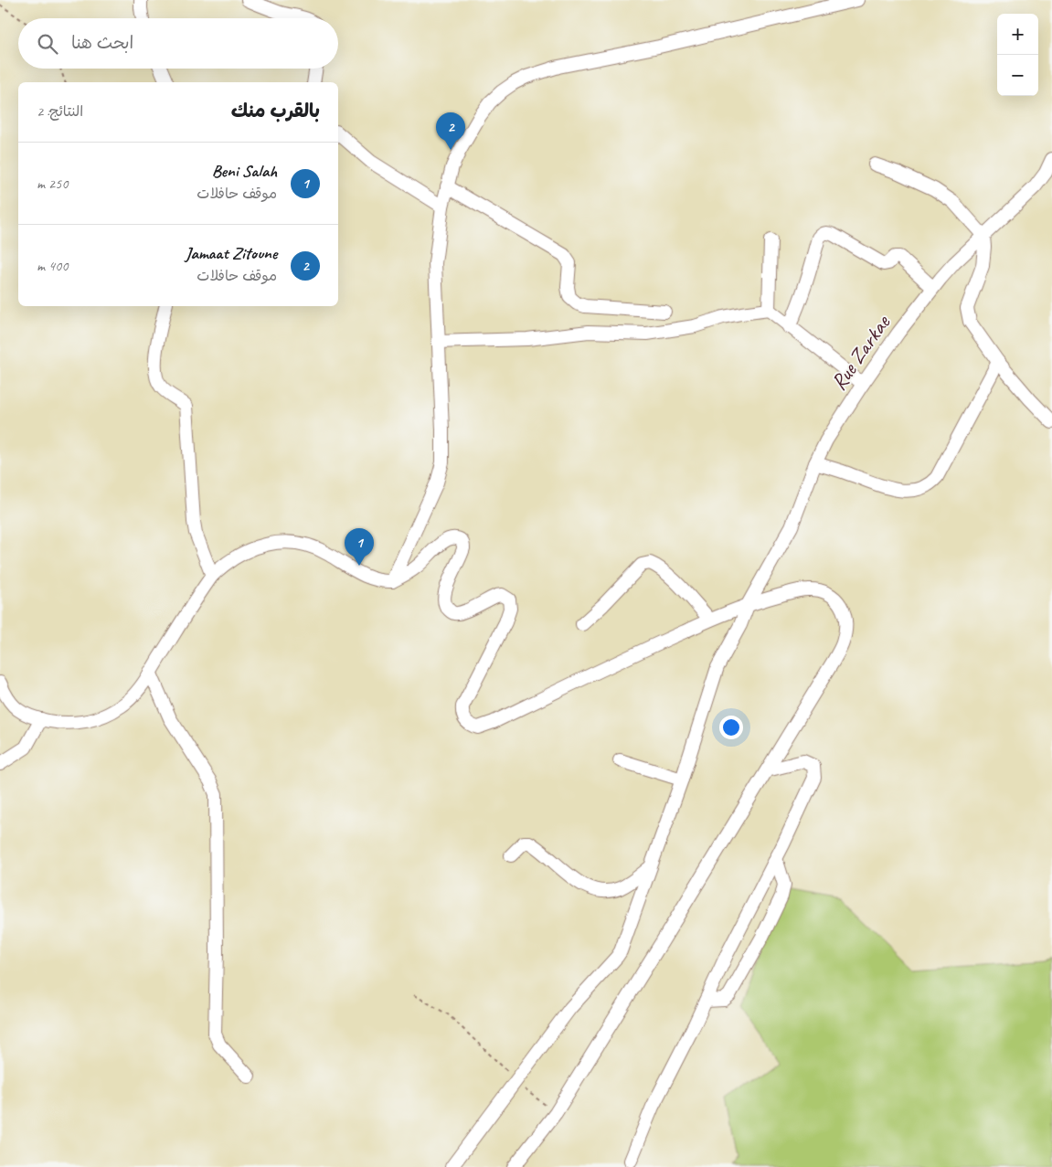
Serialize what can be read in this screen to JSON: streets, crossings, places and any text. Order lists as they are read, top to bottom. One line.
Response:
{"streets":{"street":["Rue Zarkae"]},"page":{"map_buttons":["+","−"],"search":"ابحث هنا","heading":["بالقرب منك","النتائج: 2"],"pins":["2","1"],"list":[{"mark":"1","name":"Beni Salah","note":"موقف حافلات","value":"250 m"},{"mark":"2","name":"Jamaat Zitoune","note":"موقف حافلات","value":"400 m"}]}}
